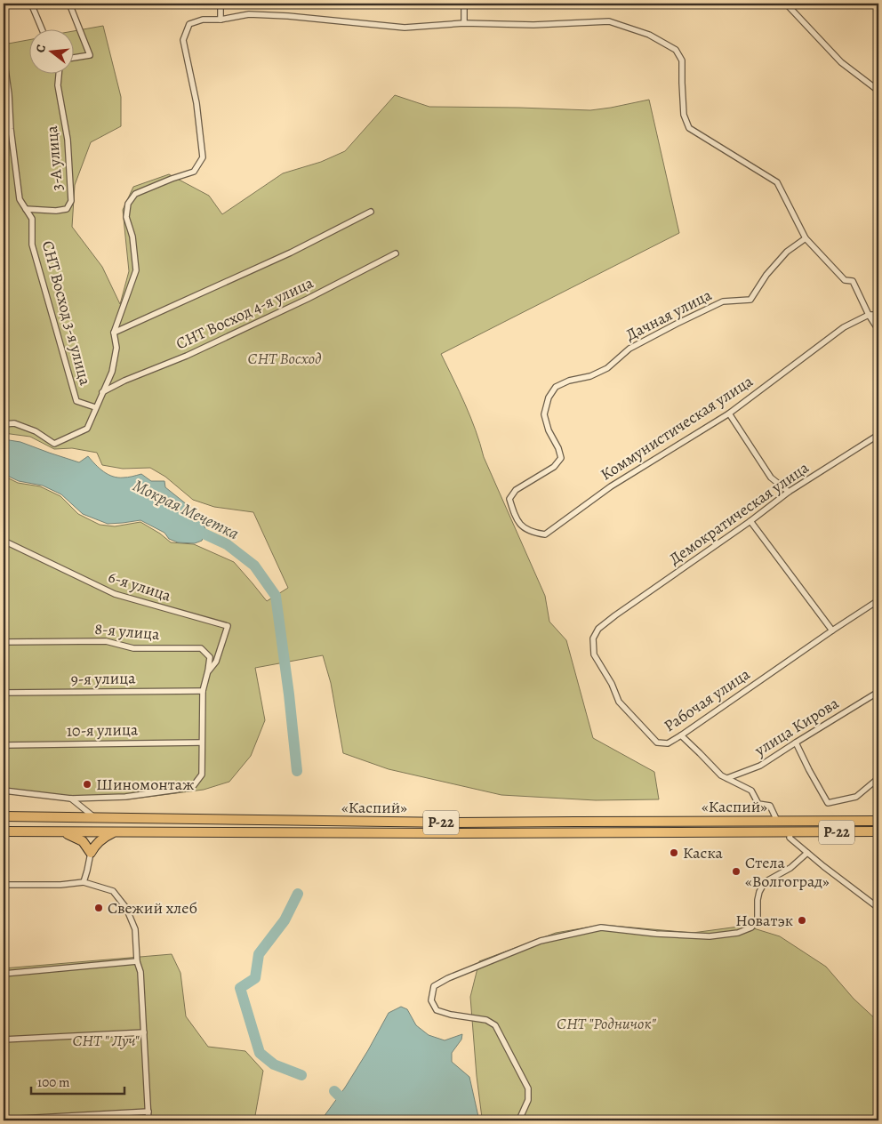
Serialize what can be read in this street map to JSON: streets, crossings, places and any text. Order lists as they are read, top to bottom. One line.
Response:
{"streets":{"highway":["«Каспий»","Р-22"],"street":["3-А улица","СНТ Восход 3-я улица","СНТ Восход 4-я улица","Дачная улица","Коммунистическая улица","Демократическая улица","6-я улица","8-я улица","9-я улица","Рабочая улица","улица Кирова","10-я улица"]},"crossings":[["3-А улица","СНТ Восход 3-я улица"],["Дачная улица","Коммунистическая улица"],["Демократическая улица","Рабочая улица"],["6-я улица","8-я улица"],["8-я улица","9-я улица"],["8-я улица","10-я улица"]],"water":["Мокрая Мечетка"],"parks":["СНТ Восход","СНТ \"Родничок\"","СНТ \" Луч\""],"places":["Шиномонтаж","Каска","Стела «Волгоград»","Свежий хлеб","Новатэк"],"scale_bar":"100 m","north":"left"}
